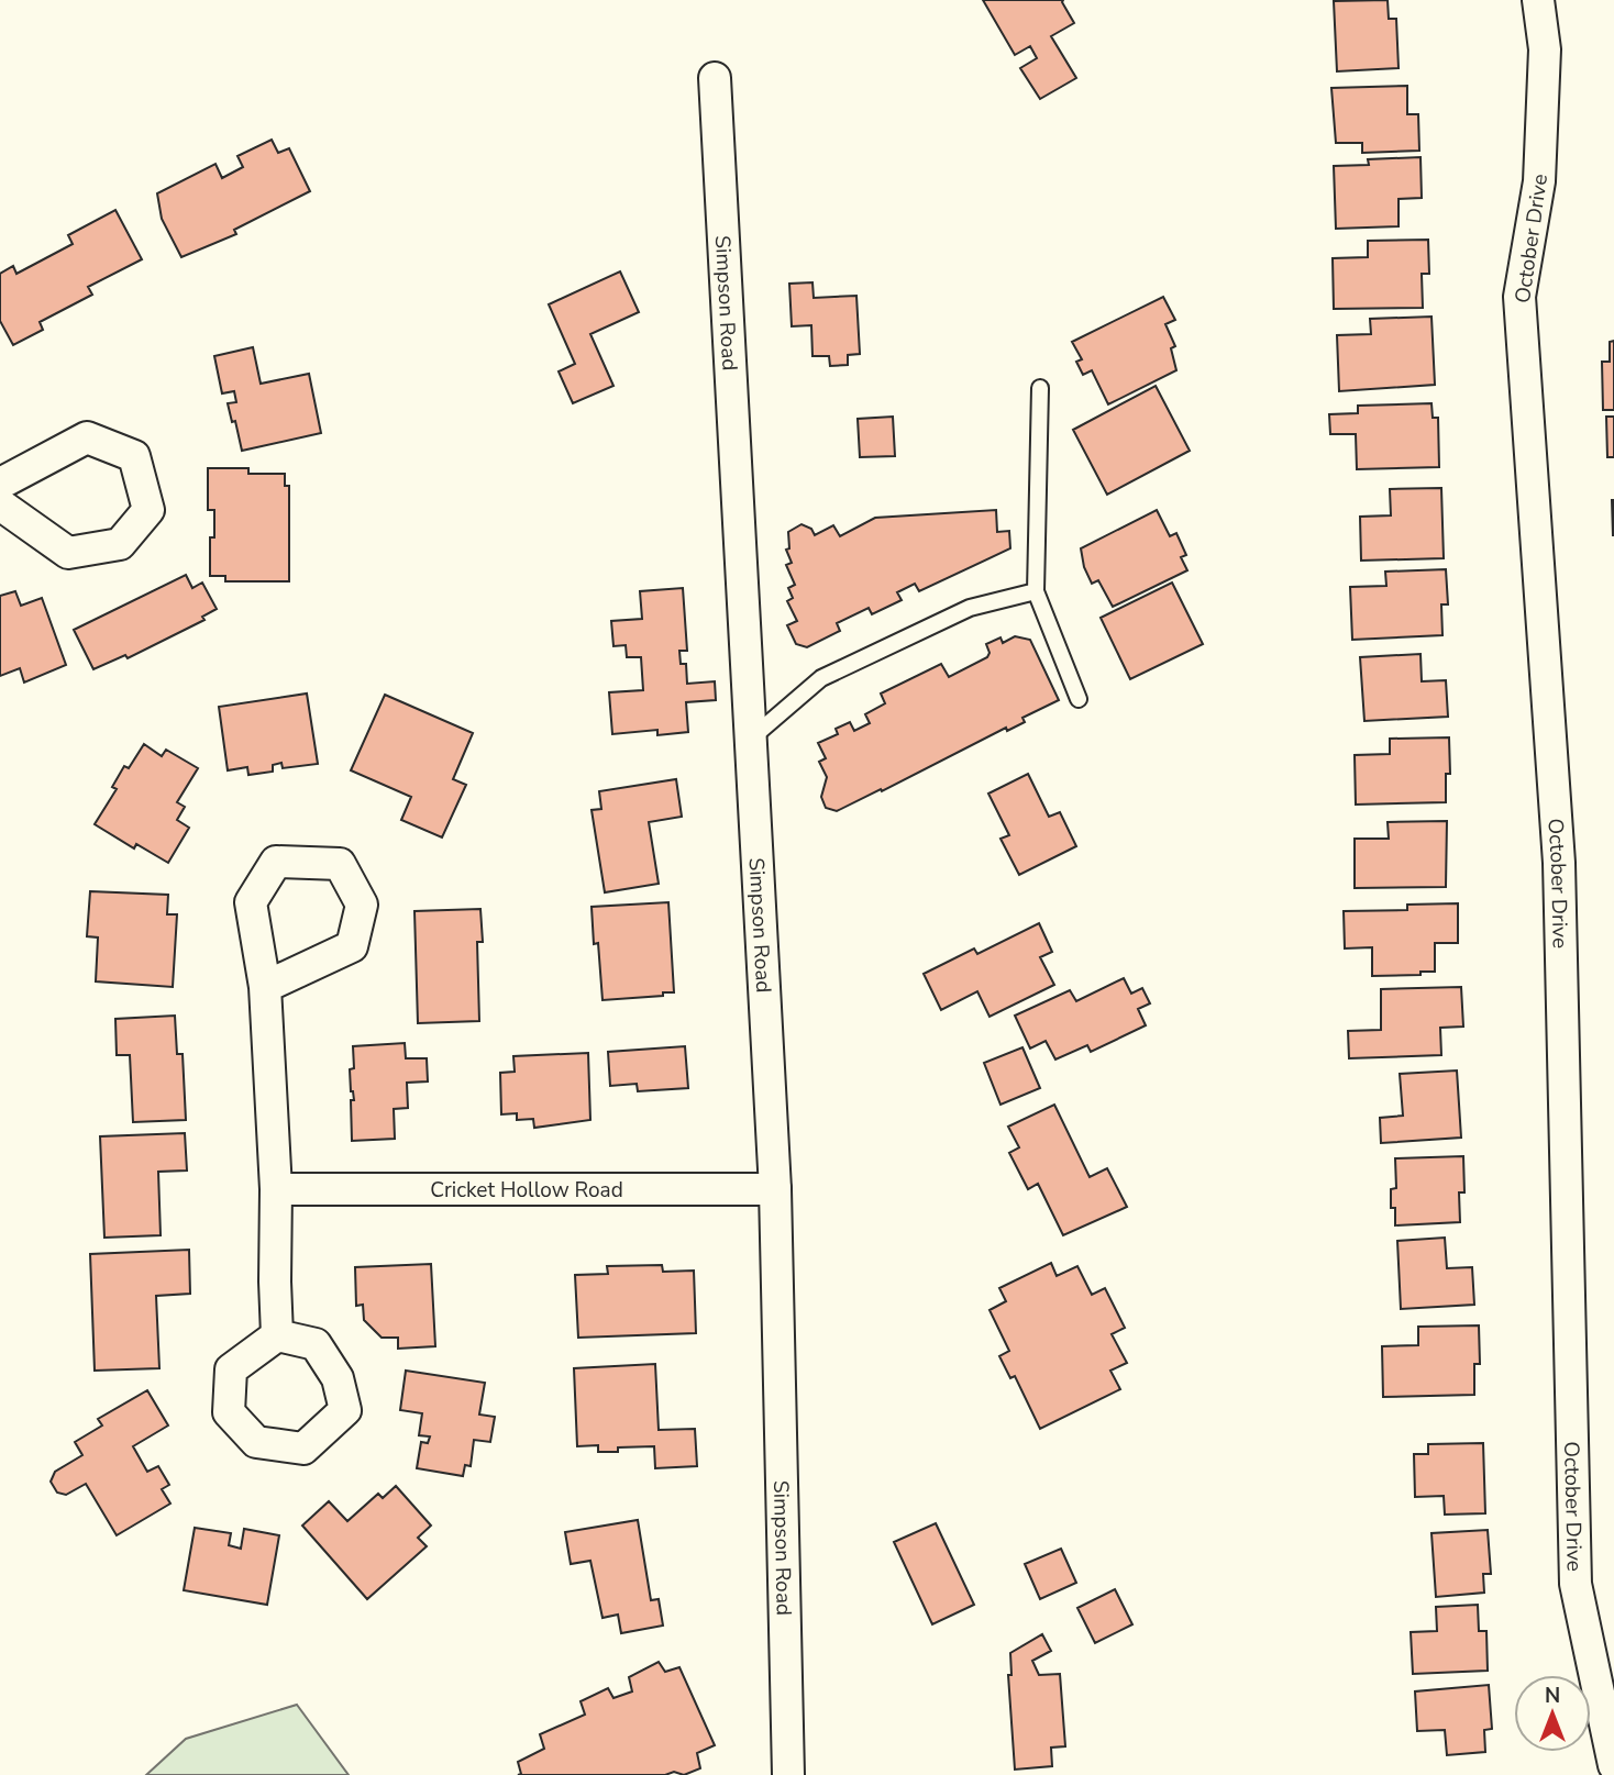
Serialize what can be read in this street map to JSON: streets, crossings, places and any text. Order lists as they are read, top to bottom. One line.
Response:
{"streets":{"street":["October Drive","Simpson Road","Cricket Hollow Road"]},"crossings":[["Simpson Road","Cricket Hollow Road"]],"north":"top"}
